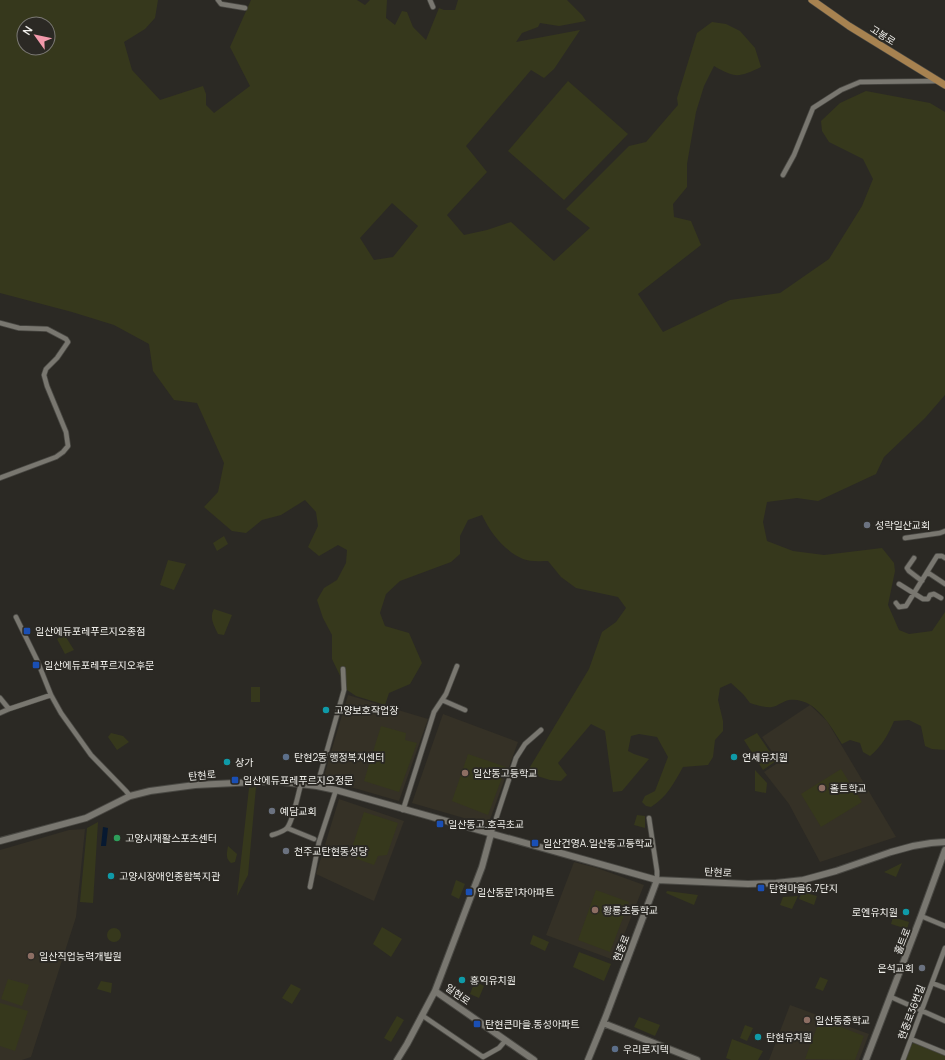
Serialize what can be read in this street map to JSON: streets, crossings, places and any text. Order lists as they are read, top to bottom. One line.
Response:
{"streets":{"main road":["고봉로","탄현로","홀트로","현중로","일현로"],"street":["현중로36번길"]},"crossings":[["탄현로","현중로"]],"places":{"other":["성락일산교회","고양보호작업장","탄현2동 행정복지센터","연세유치원","상가","일산동고등학교","홀트학교","예담교회","고양시재활스포츠센터","천주교탄현동성당","고양시장애인종합복지관","황룡초등학교","로엔유치원","일산직업능력개발원","은석교회","홍익유치원","일산동중학교","탄현유치원","우리로지텍"],"transit":["일산에듀포레푸르지오종점","일산에듀포레푸르지오후문","일산에듀포레푸르지오정문","일산동고.호곡초교","일산건영A.일산동고등학교","탄현마을6.7단지","일산동문1차아파트","탄현큰마을.동성아파트"]},"north":"top left"}
